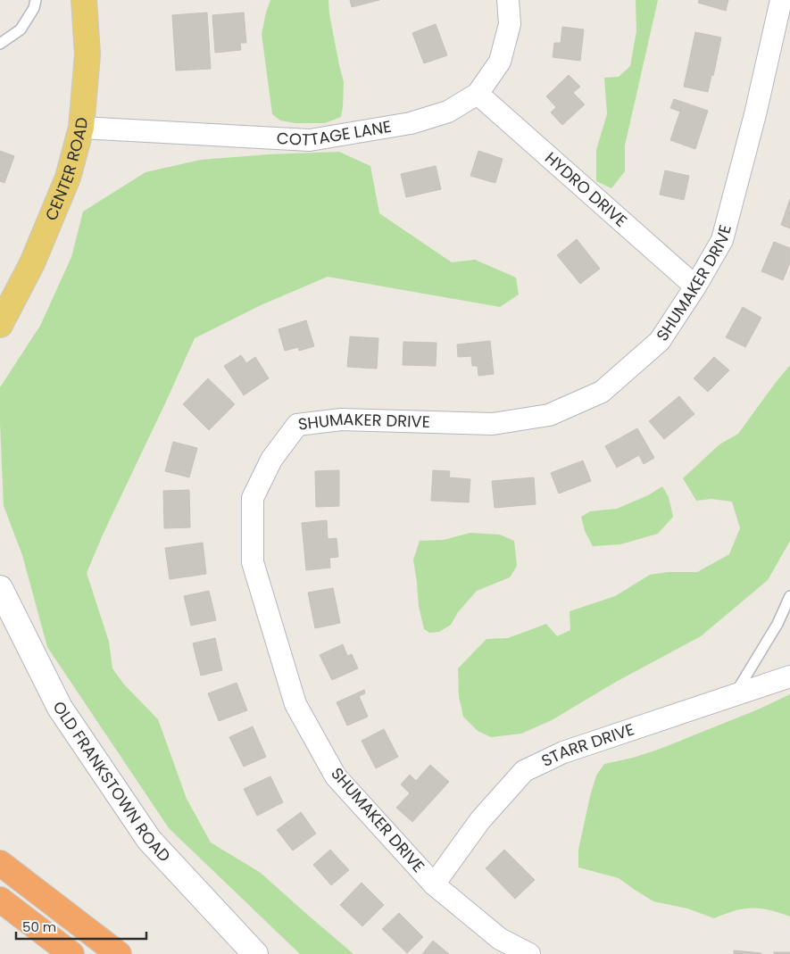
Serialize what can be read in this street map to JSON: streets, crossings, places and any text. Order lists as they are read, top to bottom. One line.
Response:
{"streets":{"main road":["CENTER ROAD"],"street":["COTTAGE LANE","HYDRO DRIVE","SHUMAKER DRIVE","STARR DRIVE","OLD FRANKSTOWN ROAD"]},"crossings":[["COTTAGE LANE","CENTER ROAD"],["COTTAGE LANE","HYDRO DRIVE"],["HYDRO DRIVE","SHUMAKER DRIVE"],["SHUMAKER DRIVE","STARR DRIVE"]],"scale_bar":"50 m"}
